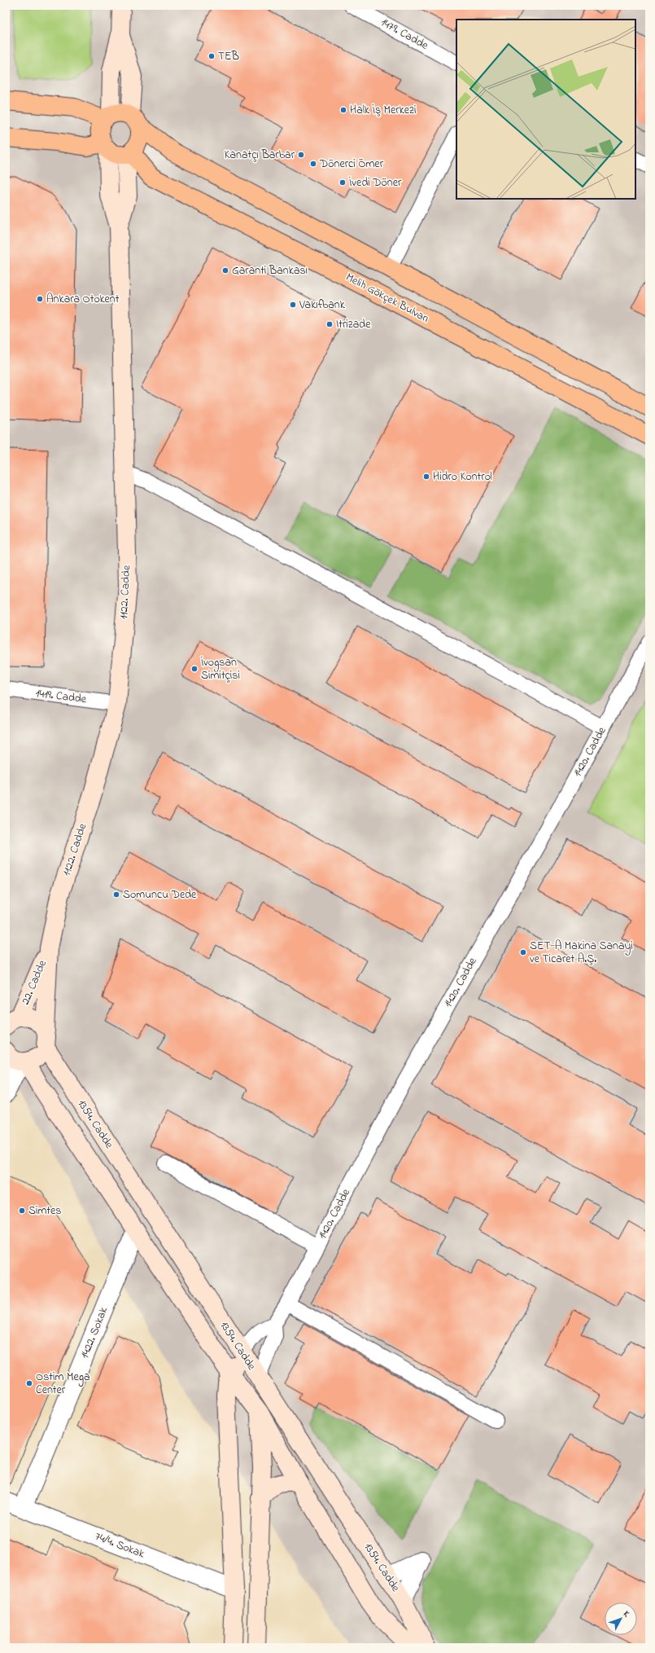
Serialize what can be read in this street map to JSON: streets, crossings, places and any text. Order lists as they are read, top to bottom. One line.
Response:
{"streets":{"main road":["Melih Gökçek Bulvarı","1122. Cadde","22. Cadde","1354. Cadde"],"street":["1479. Cadde","1419. Cadde","1420. Cadde","1422. Sokak","74/4. Sokak"]},"crossings":[["Melih Gökçek Bulvarı","1122. Cadde"],["1122. Cadde","1419. Cadde"],["1122. Cadde","22. Cadde"],["1354. Cadde","1422. Sokak"],["1422. Sokak","74/4. Sokak"]],"places":["TEB","Halk İş Merkezi","Kanatçı Barbar","Dönerci Ömer","İvedi Döner","Garanti Bankası","Ankara Otokent","Vakıfbank","Itrizade","Hidro Kontrol","İvogsan Simitçisi","Somuncu Dede","SET-A Makina Sanayi ve Ticaret A.Ş.","Simtes","Ostim Mega Center"],"north":"top right"}
